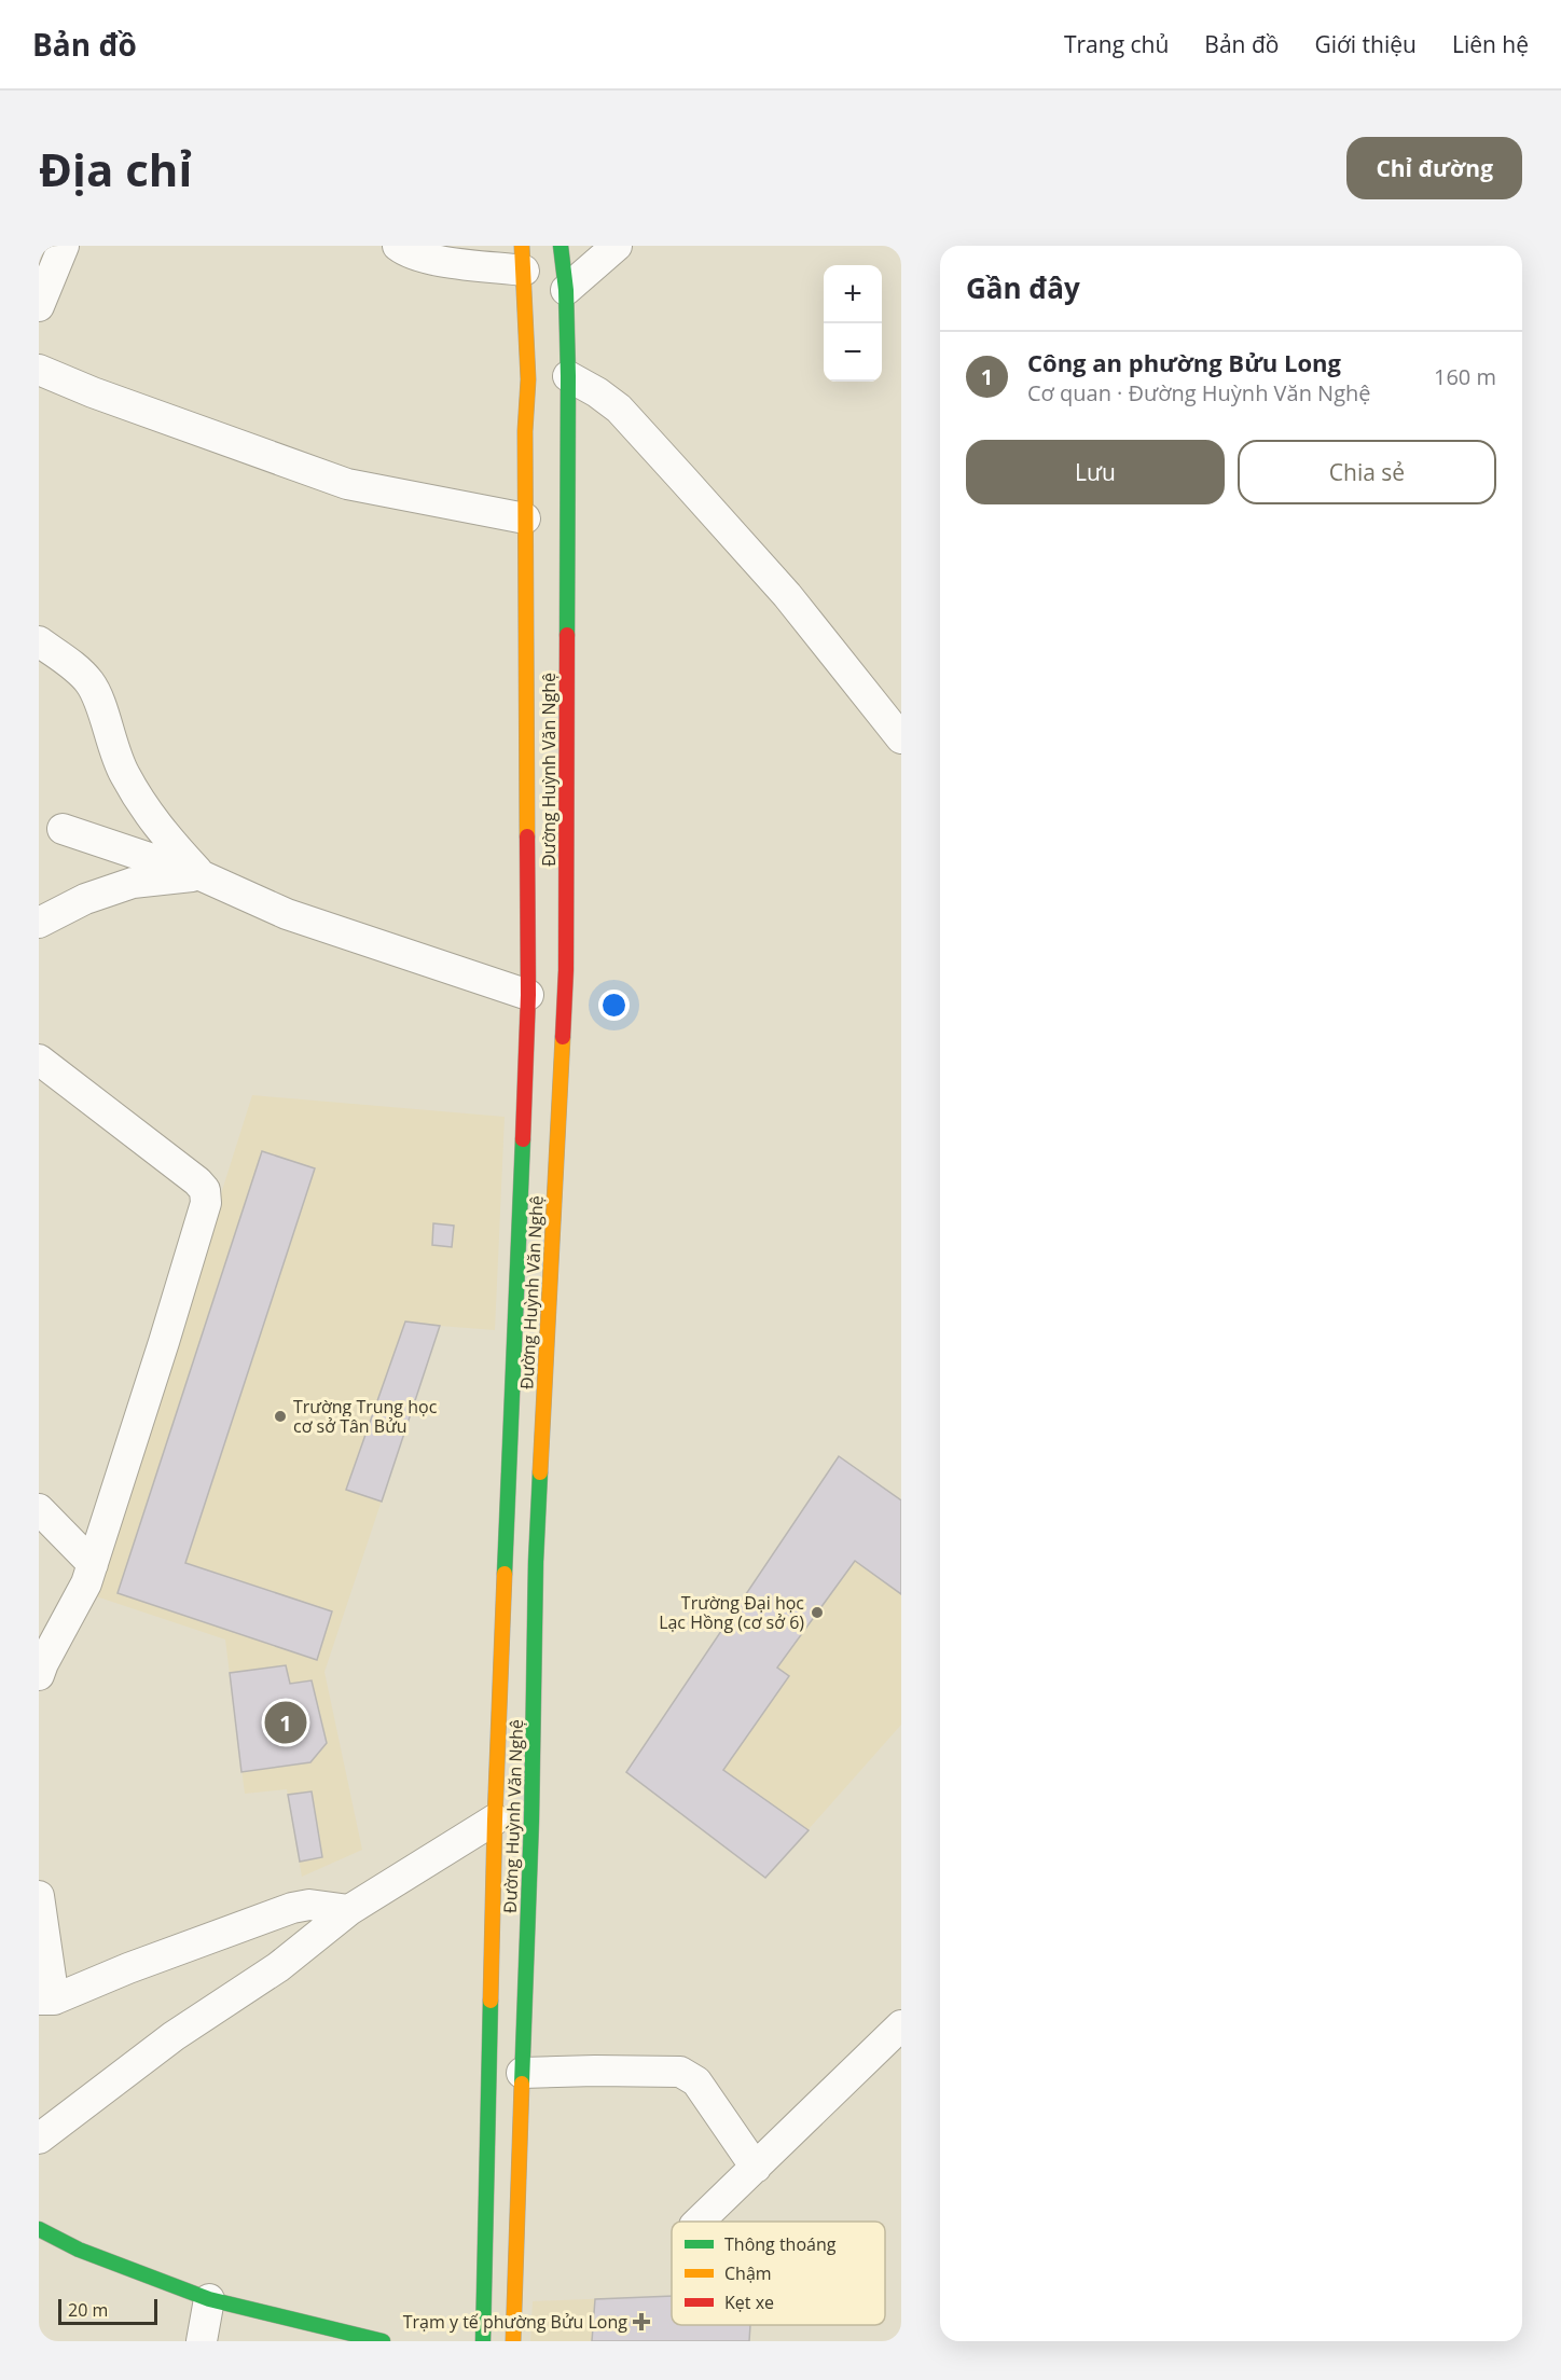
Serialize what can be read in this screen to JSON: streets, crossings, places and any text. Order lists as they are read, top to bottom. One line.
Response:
{"streets":{"main road":["Đường Huỳnh Văn Nghệ"]},"places":{"other":["Trường Trung học cơ sở Tân Bửu","Trường Đại học Lạc Hồng (cơ sở 6)"],"health":["Trạm y tế phường Bửu Long"]},"legend":["Thông thoáng","Chậm","Kẹt xe"],"scale_bar":"20 m","page":{"header":"Bản đồ","nav":["Trang chủ","Bản đồ","Giới thiệu","Liên hệ"],"buttons":["Chỉ đường",["Lưu","Chia sẻ"]],"title":"Địa chỉ","heading":"Gần đây","map_buttons":["+","−"],"list":[{"mark":"1","name":"Công an phường Bửu Long","note":"Cơ quan · Đường Huỳnh Văn Nghệ","value":"160 m"}],"pins":"1","scale":"20 m"}}
